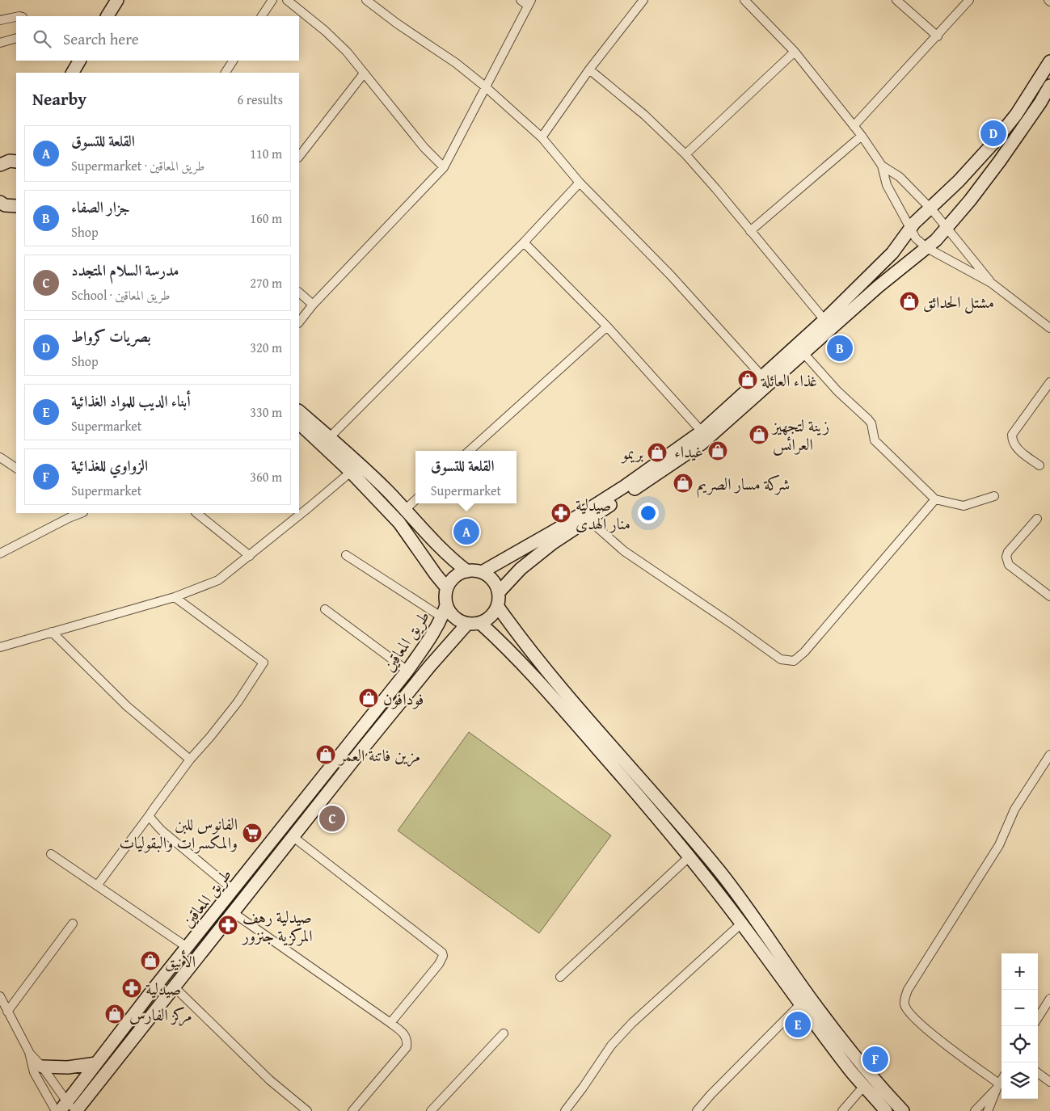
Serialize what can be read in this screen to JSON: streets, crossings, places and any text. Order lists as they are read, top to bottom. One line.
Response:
{"streets":{"street":["طريق المعاقين"]},"places":{"shop":["مشتل الحدائق","غذاء العائلة","زينة لتجهيز العرائس","غيداء","بريمو","شركة مسار الصريم","فودافون","مزين فاتنة العمر","الأنيق","مركز الفارس"],"pharmacy":["صيدلية منار الهدى","صيدلية رهف المركزية جنزور","صيدلية"],"supermarket":["الفانوس للبن والمكسرات والبقوليات"]},"page":{"search":"Search here","heading":["Nearby","6 results"],"pins":["D","B","A","C","E","F"],"list":[{"mark":"A","name":"القلعة للتسوق","note":"Supermarket · طريق المعاقين","value":"110 m"},{"mark":"B","name":"جزار الصفاء","note":"Shop","value":"160 m"},{"mark":"C","name":"مدرسة السلام المتجدد","note":"School · طريق المعاقين","value":"270 m"},{"mark":"D","name":"بصريات كرواط","note":"Shop","value":"320 m"},{"mark":"E","name":"أبناء الديب للمواد الغذائية","note":"Supermarket","value":"330 m"},{"mark":"F","name":"الزواوي للغذائية","note":"Supermarket","value":"360 m"}],"popup":["القلعة للتسوق","Supermarket"],"map_buttons":["+","−"]}}
